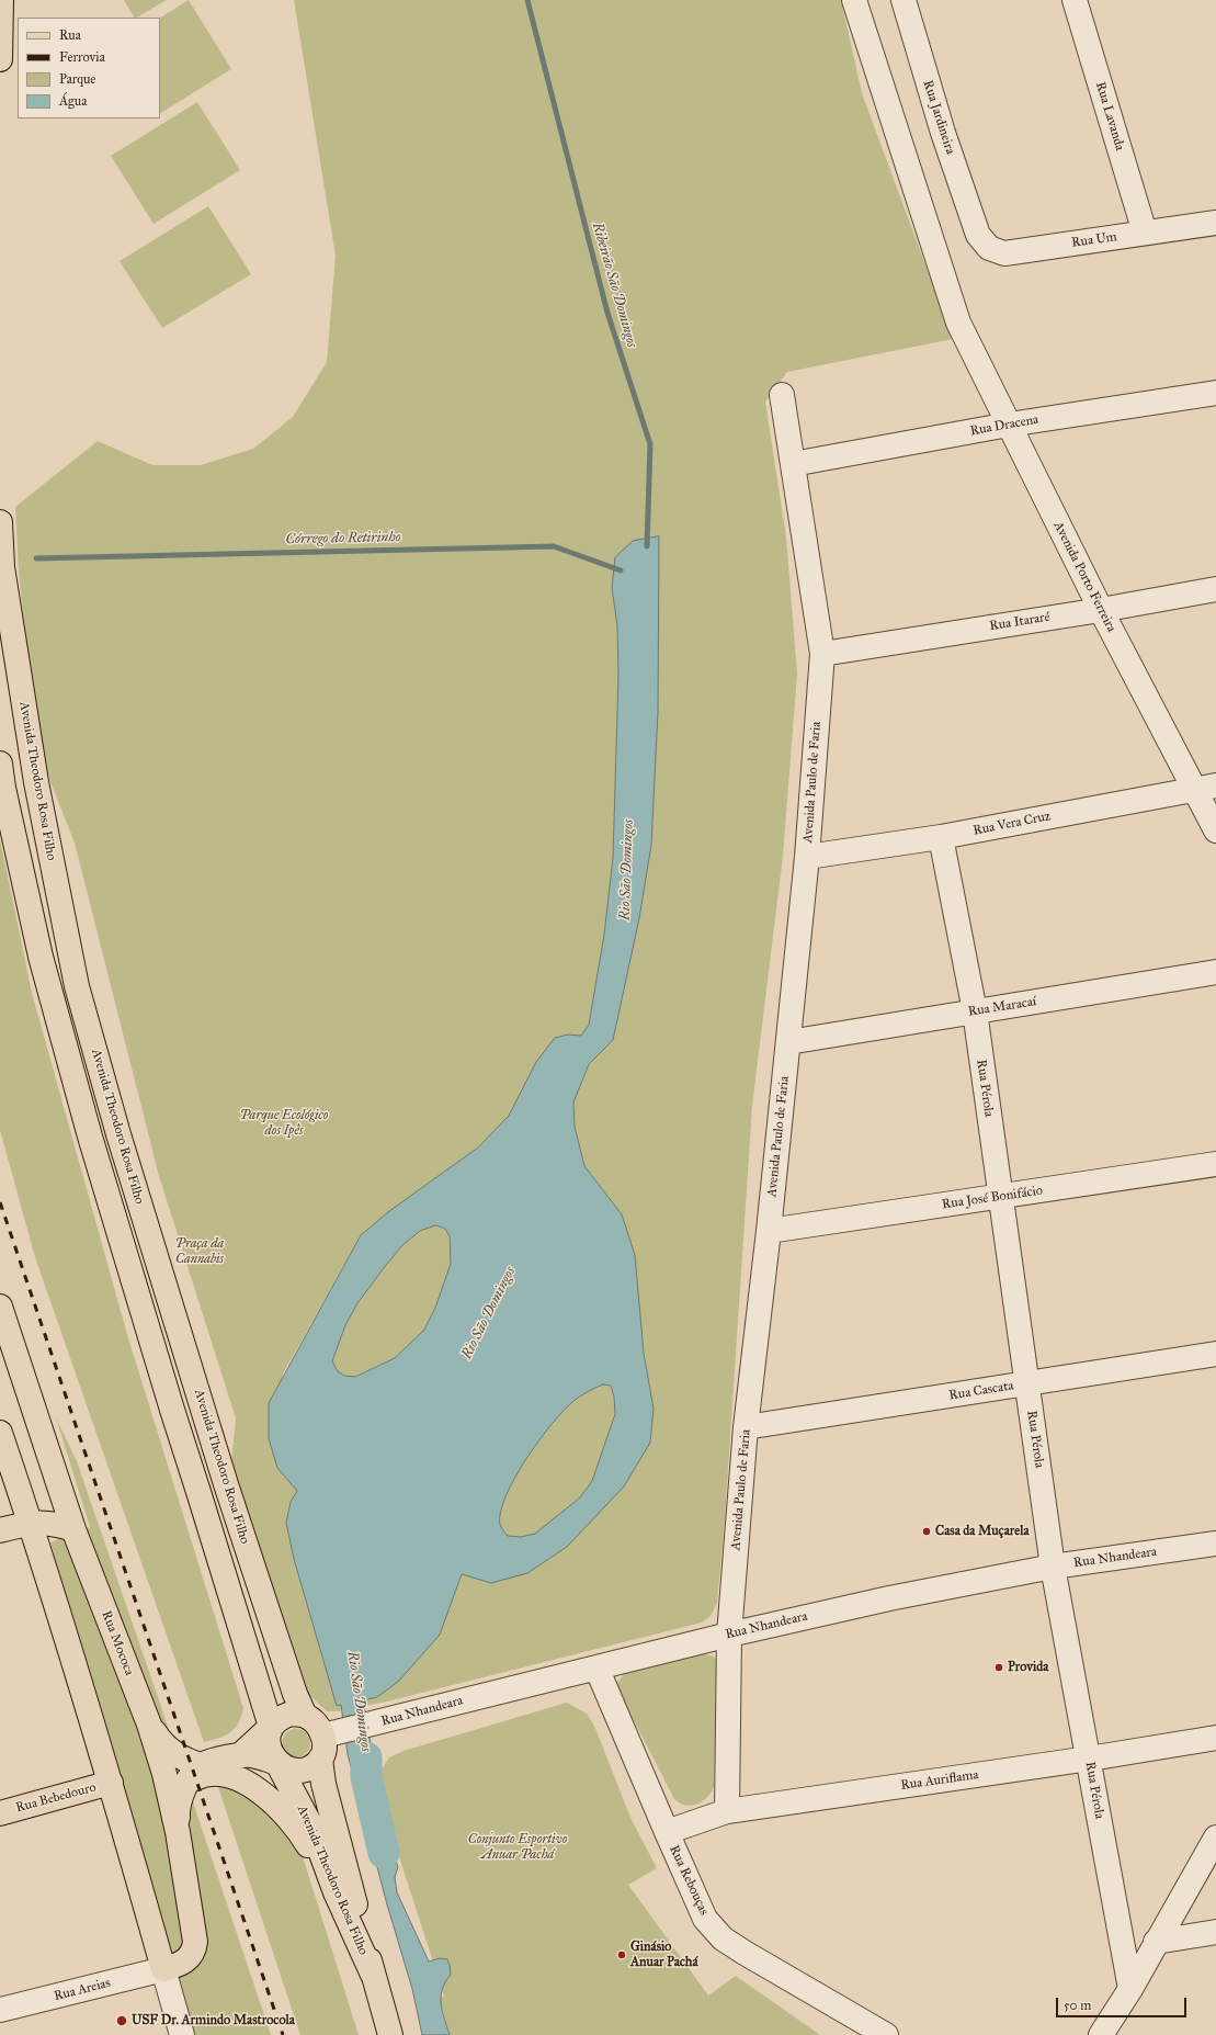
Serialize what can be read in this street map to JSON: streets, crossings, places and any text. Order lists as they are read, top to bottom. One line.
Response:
{"streets":{"main road":["Avenida Theodoro Rosa Filho","Rua Mococa","Rua Bebedouro"],"street":["Rua Lavanda","Rua Jardineira","Rua Um","Rua Dracena","Avenida Porto Ferreira","Rua Itararé","Avenida Paulo de Faria","Rua Vera Cruz","Rua Maracaí","Rua Pérola","Rua José Bonifácio","Rua Cascata","Rua Nhandeara","Rua Auriflama","Rua Rebouças","Rua Areias"]},"crossings":[["Rua Lavanda","Rua Um"],["Rua Jardineira","Rua Um"],["Rua Dracena","Avenida Porto Ferreira"],["Rua Dracena","Avenida Paulo de Faria"],["Avenida Porto Ferreira","Rua Itararé"],["Avenida Porto Ferreira","Rua Vera Cruz"],["Rua Itararé","Avenida Paulo de Faria"],["Avenida Theodoro Rosa Filho","Rua Nhandeara"],["Avenida Paulo de Faria","Rua Vera Cruz"],["Avenida Paulo de Faria","Rua Maracaí"],["Avenida Paulo de Faria","Rua José Bonifácio"],["Avenida Paulo de Faria","Rua Cascata"],["Avenida Paulo de Faria","Rua Nhandeara"],["Avenida Paulo de Faria","Rua Auriflama"],["Rua Vera Cruz","Rua Pérola"],["Rua Maracaí","Rua Pérola"],["Rua Pérola","Rua José Bonifácio"],["Rua Pérola","Rua Cascata"],["Rua Pérola","Rua Nhandeara"],["Rua Pérola","Rua Auriflama"],["Rua Nhandeara","Rua Rebouças"],["Rua Mococa","Rua Areias"],["Rua Auriflama","Rua Rebouças"]],"water":["Ribeirão São Domingos","Córrego do Retirinho","Rio São Domingos"],"parks":["Parque Ecológico dos Ipês","Praça da Cannabis","Conjunto Esportivo Anuar Pachá"],"places":["Casa da Muçarela","Provida","Ginásio Anuar Pachá","USF Dr. Armindo Mastrocola"],"legend":["Rua","Ferrovia","Parque","Água"],"scale_bar":"50 m"}
